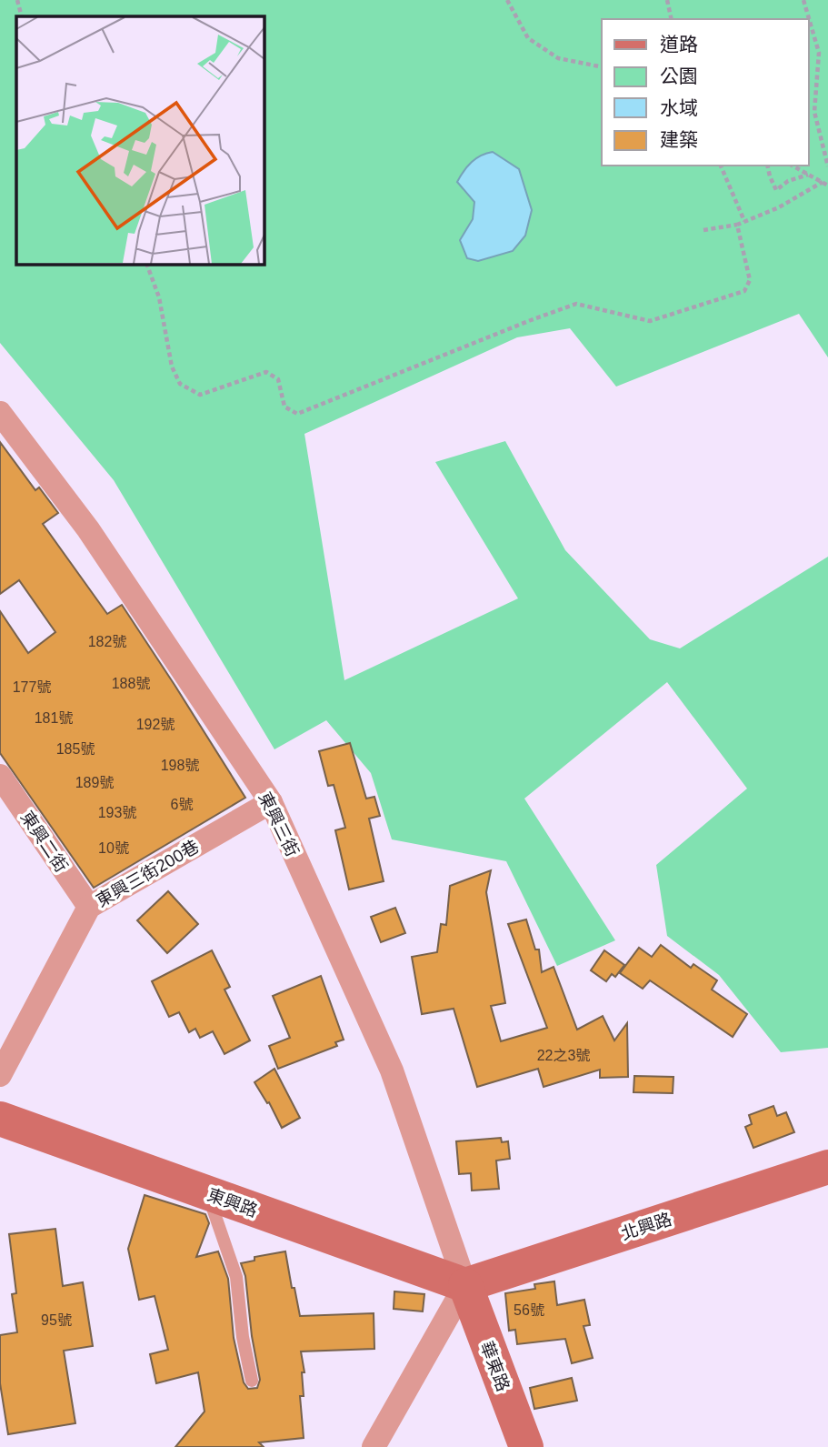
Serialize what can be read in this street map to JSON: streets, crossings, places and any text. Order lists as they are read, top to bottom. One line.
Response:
{"streets":{"street":["東興三街","東興二街","東興三街200巷","東興路","北興路","華東路"]},"crossings":[["東興三街","東興三街200巷"],["東興三街","東興路"],["東興三街","北興路"],["東興三街","華東路"],["東興二街","東興三街200巷"],["東興路","北興路"],["東興路","華東路"],["北興路","華東路"]],"house_numbers":["182號","188號","177號","181號","192號","185號","198號","189號","6號","193號","10號","22之3號","56號","95號"],"legend":["道路","公園","水域","建築"]}
